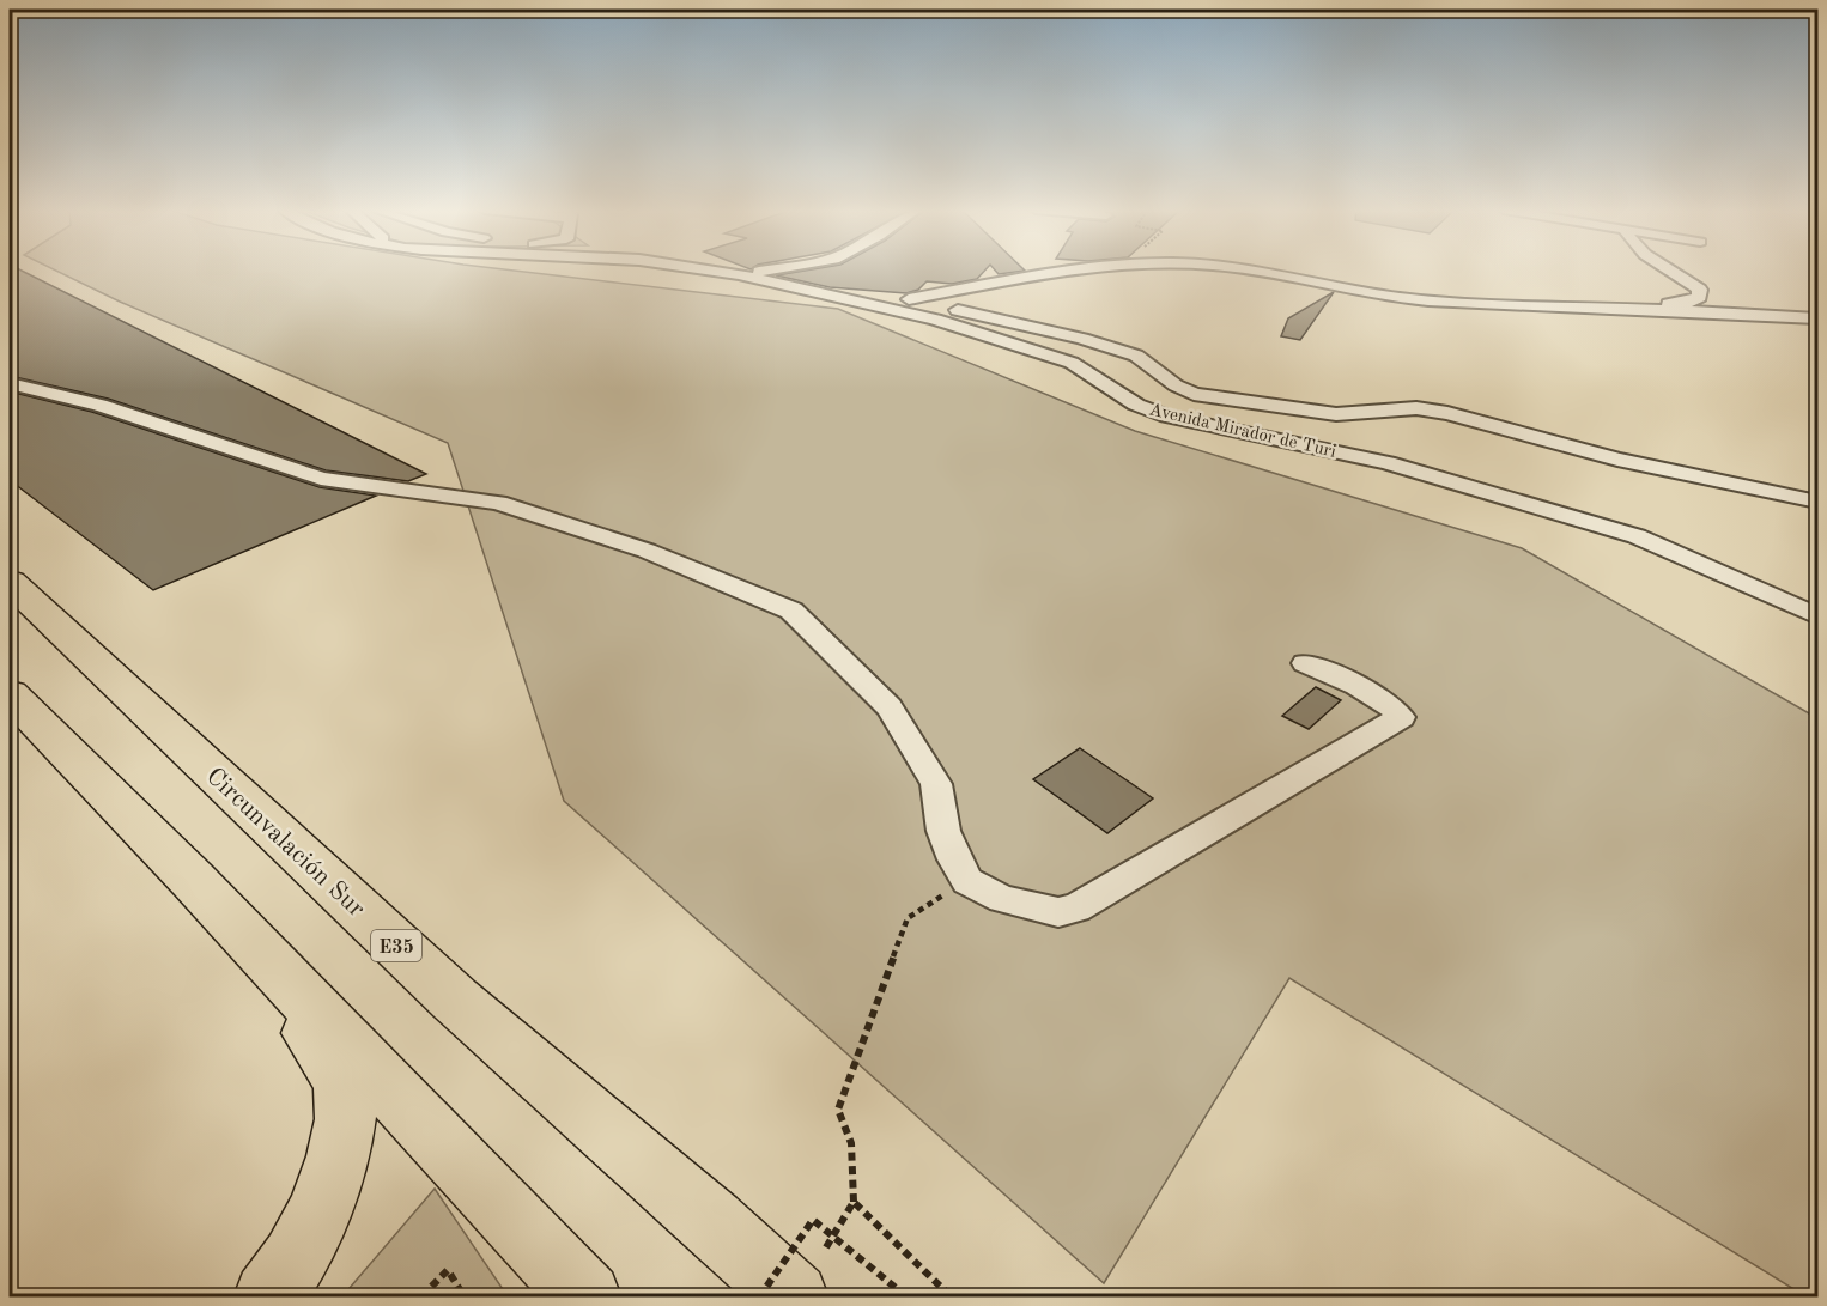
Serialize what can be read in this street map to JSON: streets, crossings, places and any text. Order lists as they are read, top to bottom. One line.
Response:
{"streets":{"highway":["Circunvalación Sur","E35"],"street":["Avenida Mirador de Turi"]}}
